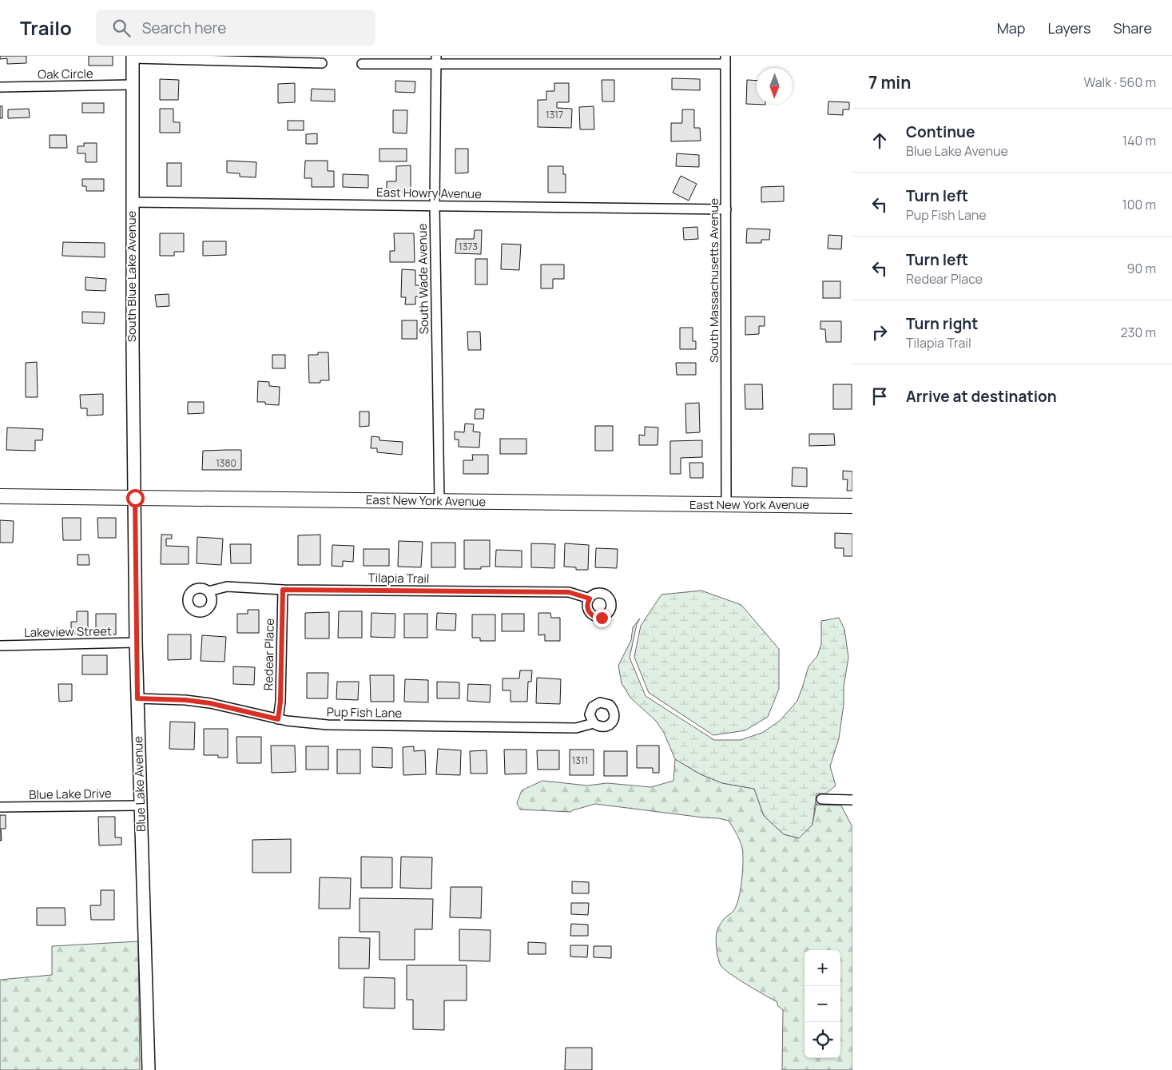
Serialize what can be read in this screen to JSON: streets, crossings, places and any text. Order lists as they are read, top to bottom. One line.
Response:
{"streets":{"main road":["South Blue Lake Avenue","East New York Avenue","Blue Lake Avenue"],"street":["Oak Circle","East Howry Avenue","South Wade Avenue","South Massachusetts Avenue","Tilapia Trail","Lakeview Street","Redear Place","Pup Fish Lane","Blue Lake Drive"]},"crossings":[["Oak Circle","South Blue Lake Avenue"],["East Howry Avenue","South Blue Lake Avenue"],["East Howry Avenue","South Wade Avenue"],["East Howry Avenue","South Massachusetts Avenue"],["South Blue Lake Avenue","East New York Avenue"],["South Blue Lake Avenue","Blue Lake Avenue"],["South Wade Avenue","East New York Avenue"],["South Massachusetts Avenue","East New York Avenue"],["East New York Avenue","Blue Lake Avenue"],["Tilapia Trail","Redear Place"],["Lakeview Street","Blue Lake Avenue"],["Redear Place","Pup Fish Lane"],["Pup Fish Lane","Blue Lake Avenue"],["Blue Lake Avenue","Blue Lake Drive"]],"house_numbers":["1317","1373","1380","1311"],"north":"bottom","page":{"header":"Trailo","search":"Search here","nav":["Map","Layers","Share"],"heading":["7 min","Walk · 560 m"],"list":[["Continue","Blue Lake Avenue","140 m"],["Turn left","Pup Fish Lane","100 m"],["Turn left","Redear Place","90 m"],["Turn right","Tilapia Trail","230 m"],"Arrive at destination"],"map_buttons":["+","−"]}}
